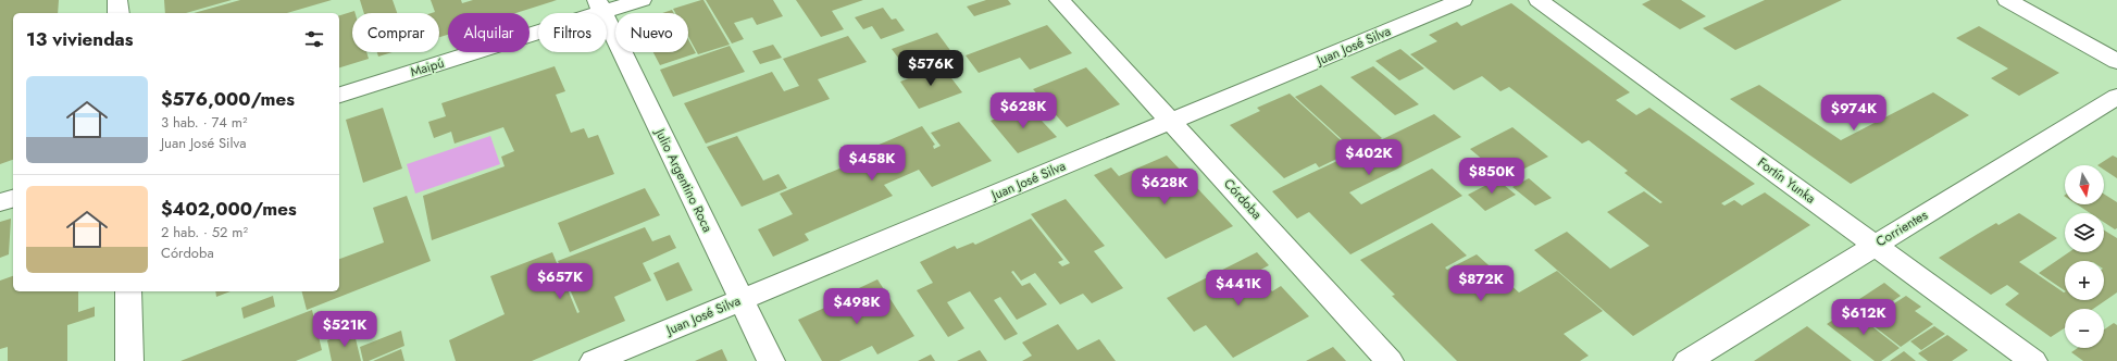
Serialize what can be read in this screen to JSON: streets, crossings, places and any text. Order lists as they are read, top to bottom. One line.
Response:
{"streets":{"street":["Juan José Silva","Maipú","Julio Argentino Roca","Fortín Yunka","Córdoba","Corrientes"]},"crossings":[["Juan José Silva","Julio Argentino Roca"],["Juan José Silva","Córdoba"],["Maipú","Julio Argentino Roca"],["Fortín Yunka","Corrientes"]],"north":"bottom","page":{"chip":["Comprar","Alquilar","Filtros","Nuevo"],"heading":"13 viviendas","price":["$576K","$628K","$974K","$402K","$458K","$850K","$628K","$657K","$872K","$441K","$498K","$612K","$521K"],"list":[{"name":"$576,000/mes","note":"3 hab. · 74 m² · Juan José Silva"},{"name":"$402,000/mes","note":"2 hab. · 52 m² · Córdoba"}],"map_buttons":["+","−"]}}
